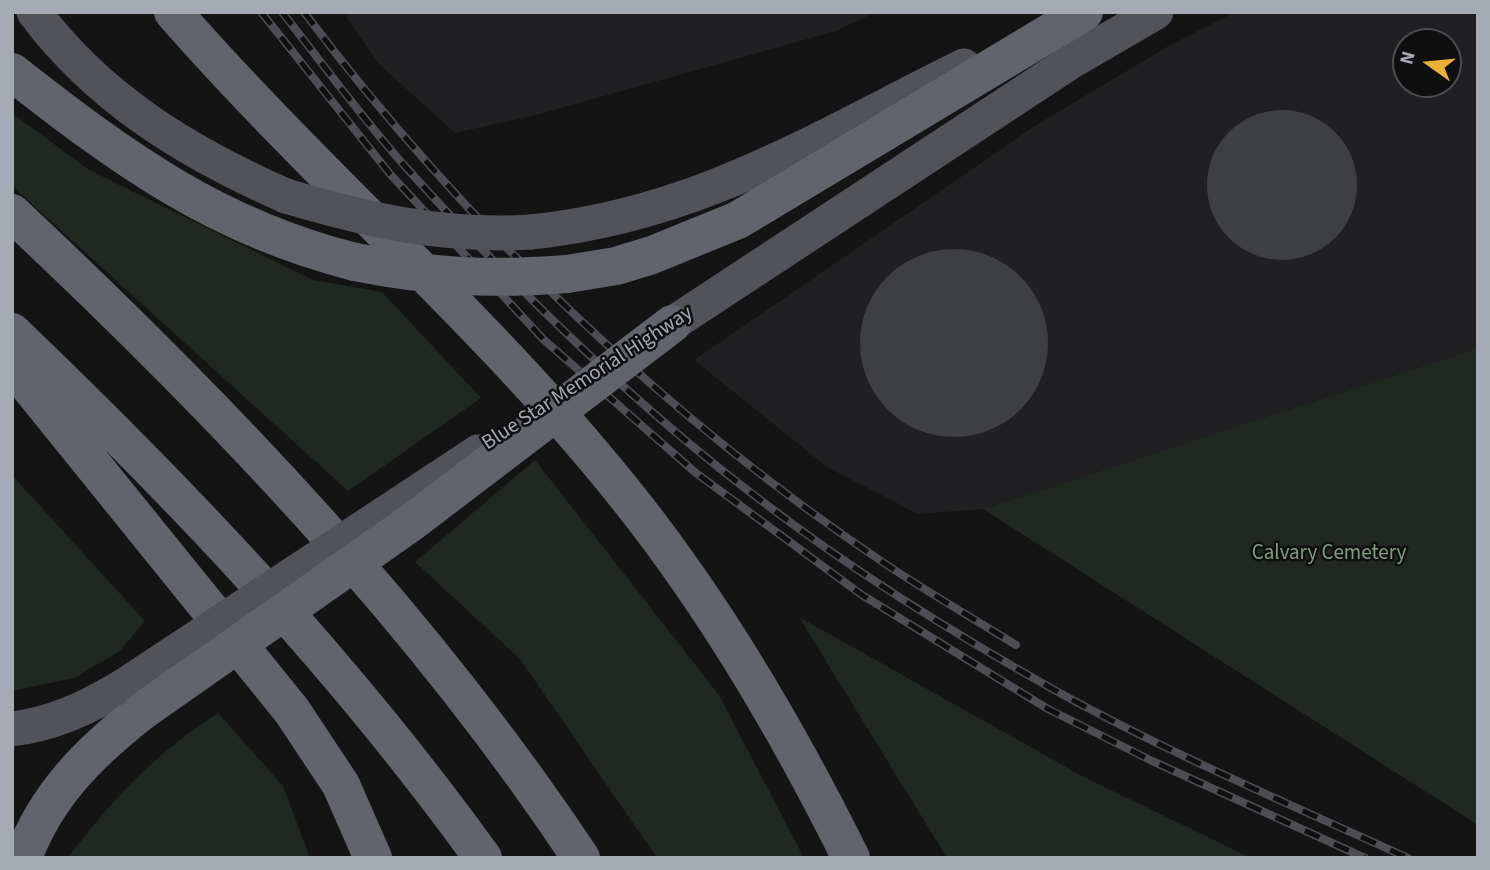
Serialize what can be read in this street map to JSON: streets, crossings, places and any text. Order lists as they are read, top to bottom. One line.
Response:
{"streets":{"main road":["Blue Star Memorial Highway"]},"parks":["Calvary Cemetery"],"north":"left"}
